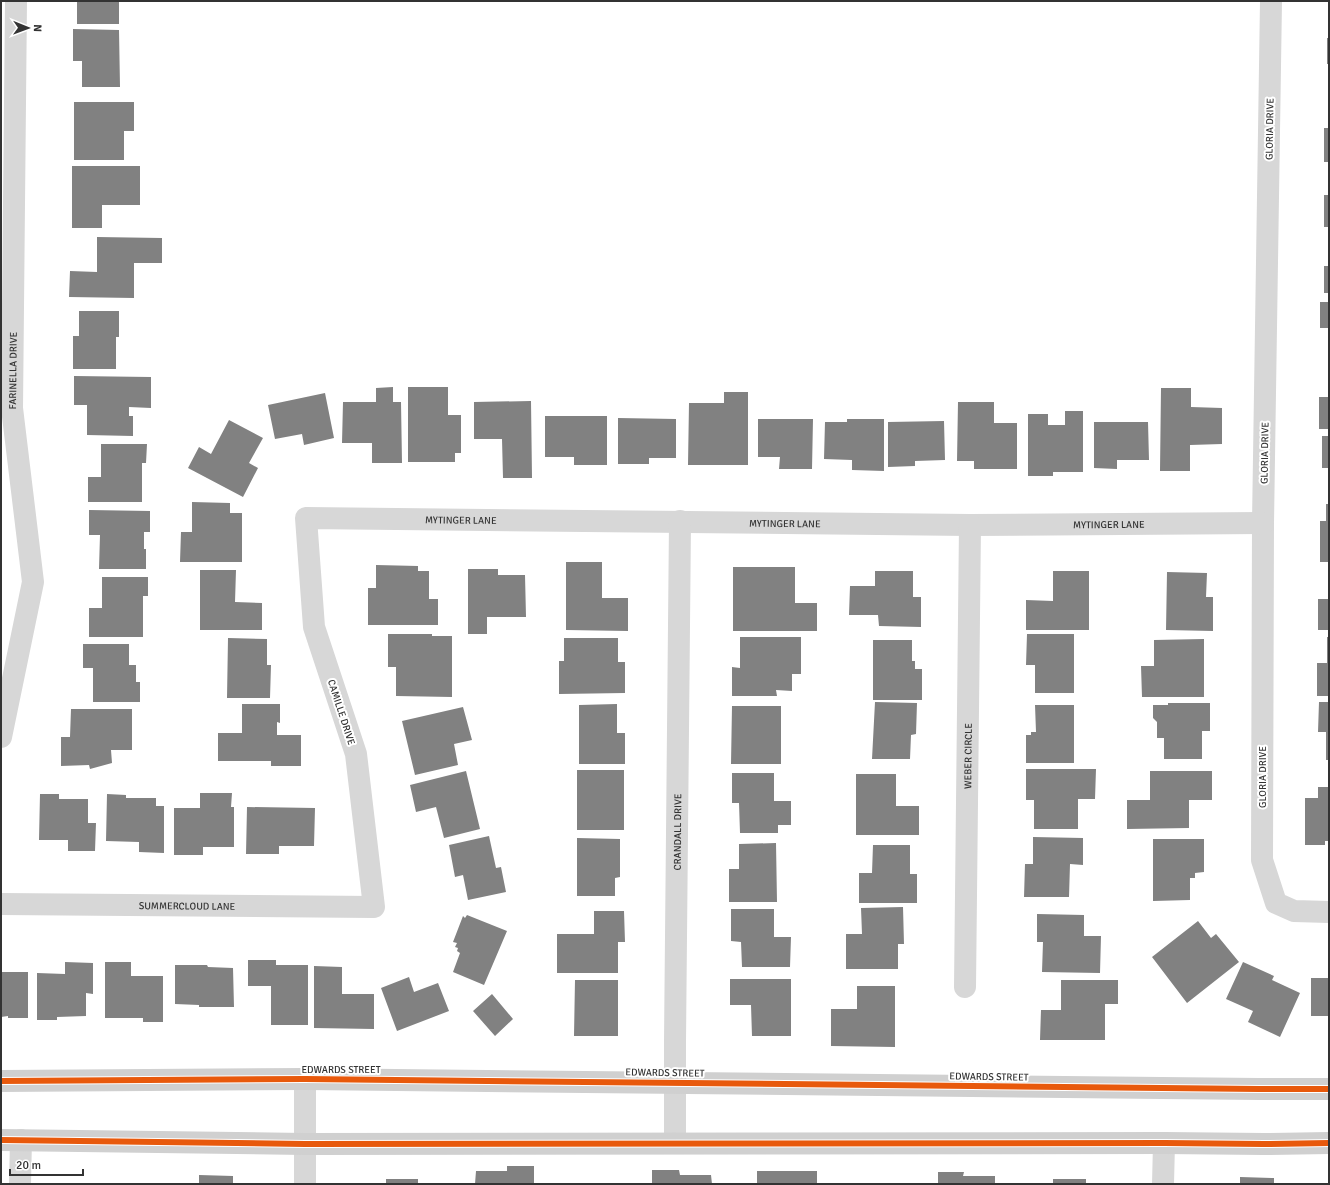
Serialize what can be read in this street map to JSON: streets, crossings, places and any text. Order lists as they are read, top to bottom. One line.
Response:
{"streets":{"main road":["EDWARDS STREET"],"street":["GLORIA DRIVE","FARINELLA DRIVE","MYTINGER LANE","CAMILLE DRIVE","WEBER CIRCLE","CRANDALL DRIVE","SUMMERCLOUD LANE"]},"crossings":[["GLORIA DRIVE","MYTINGER LANE"],["MYTINGER LANE","CAMILLE DRIVE"],["MYTINGER LANE","WEBER CIRCLE"],["MYTINGER LANE","CRANDALL DRIVE"],["CAMILLE DRIVE","SUMMERCLOUD LANE"],["CRANDALL DRIVE","EDWARDS STREET"]],"scale_bar":"20 m","north":"right"}
